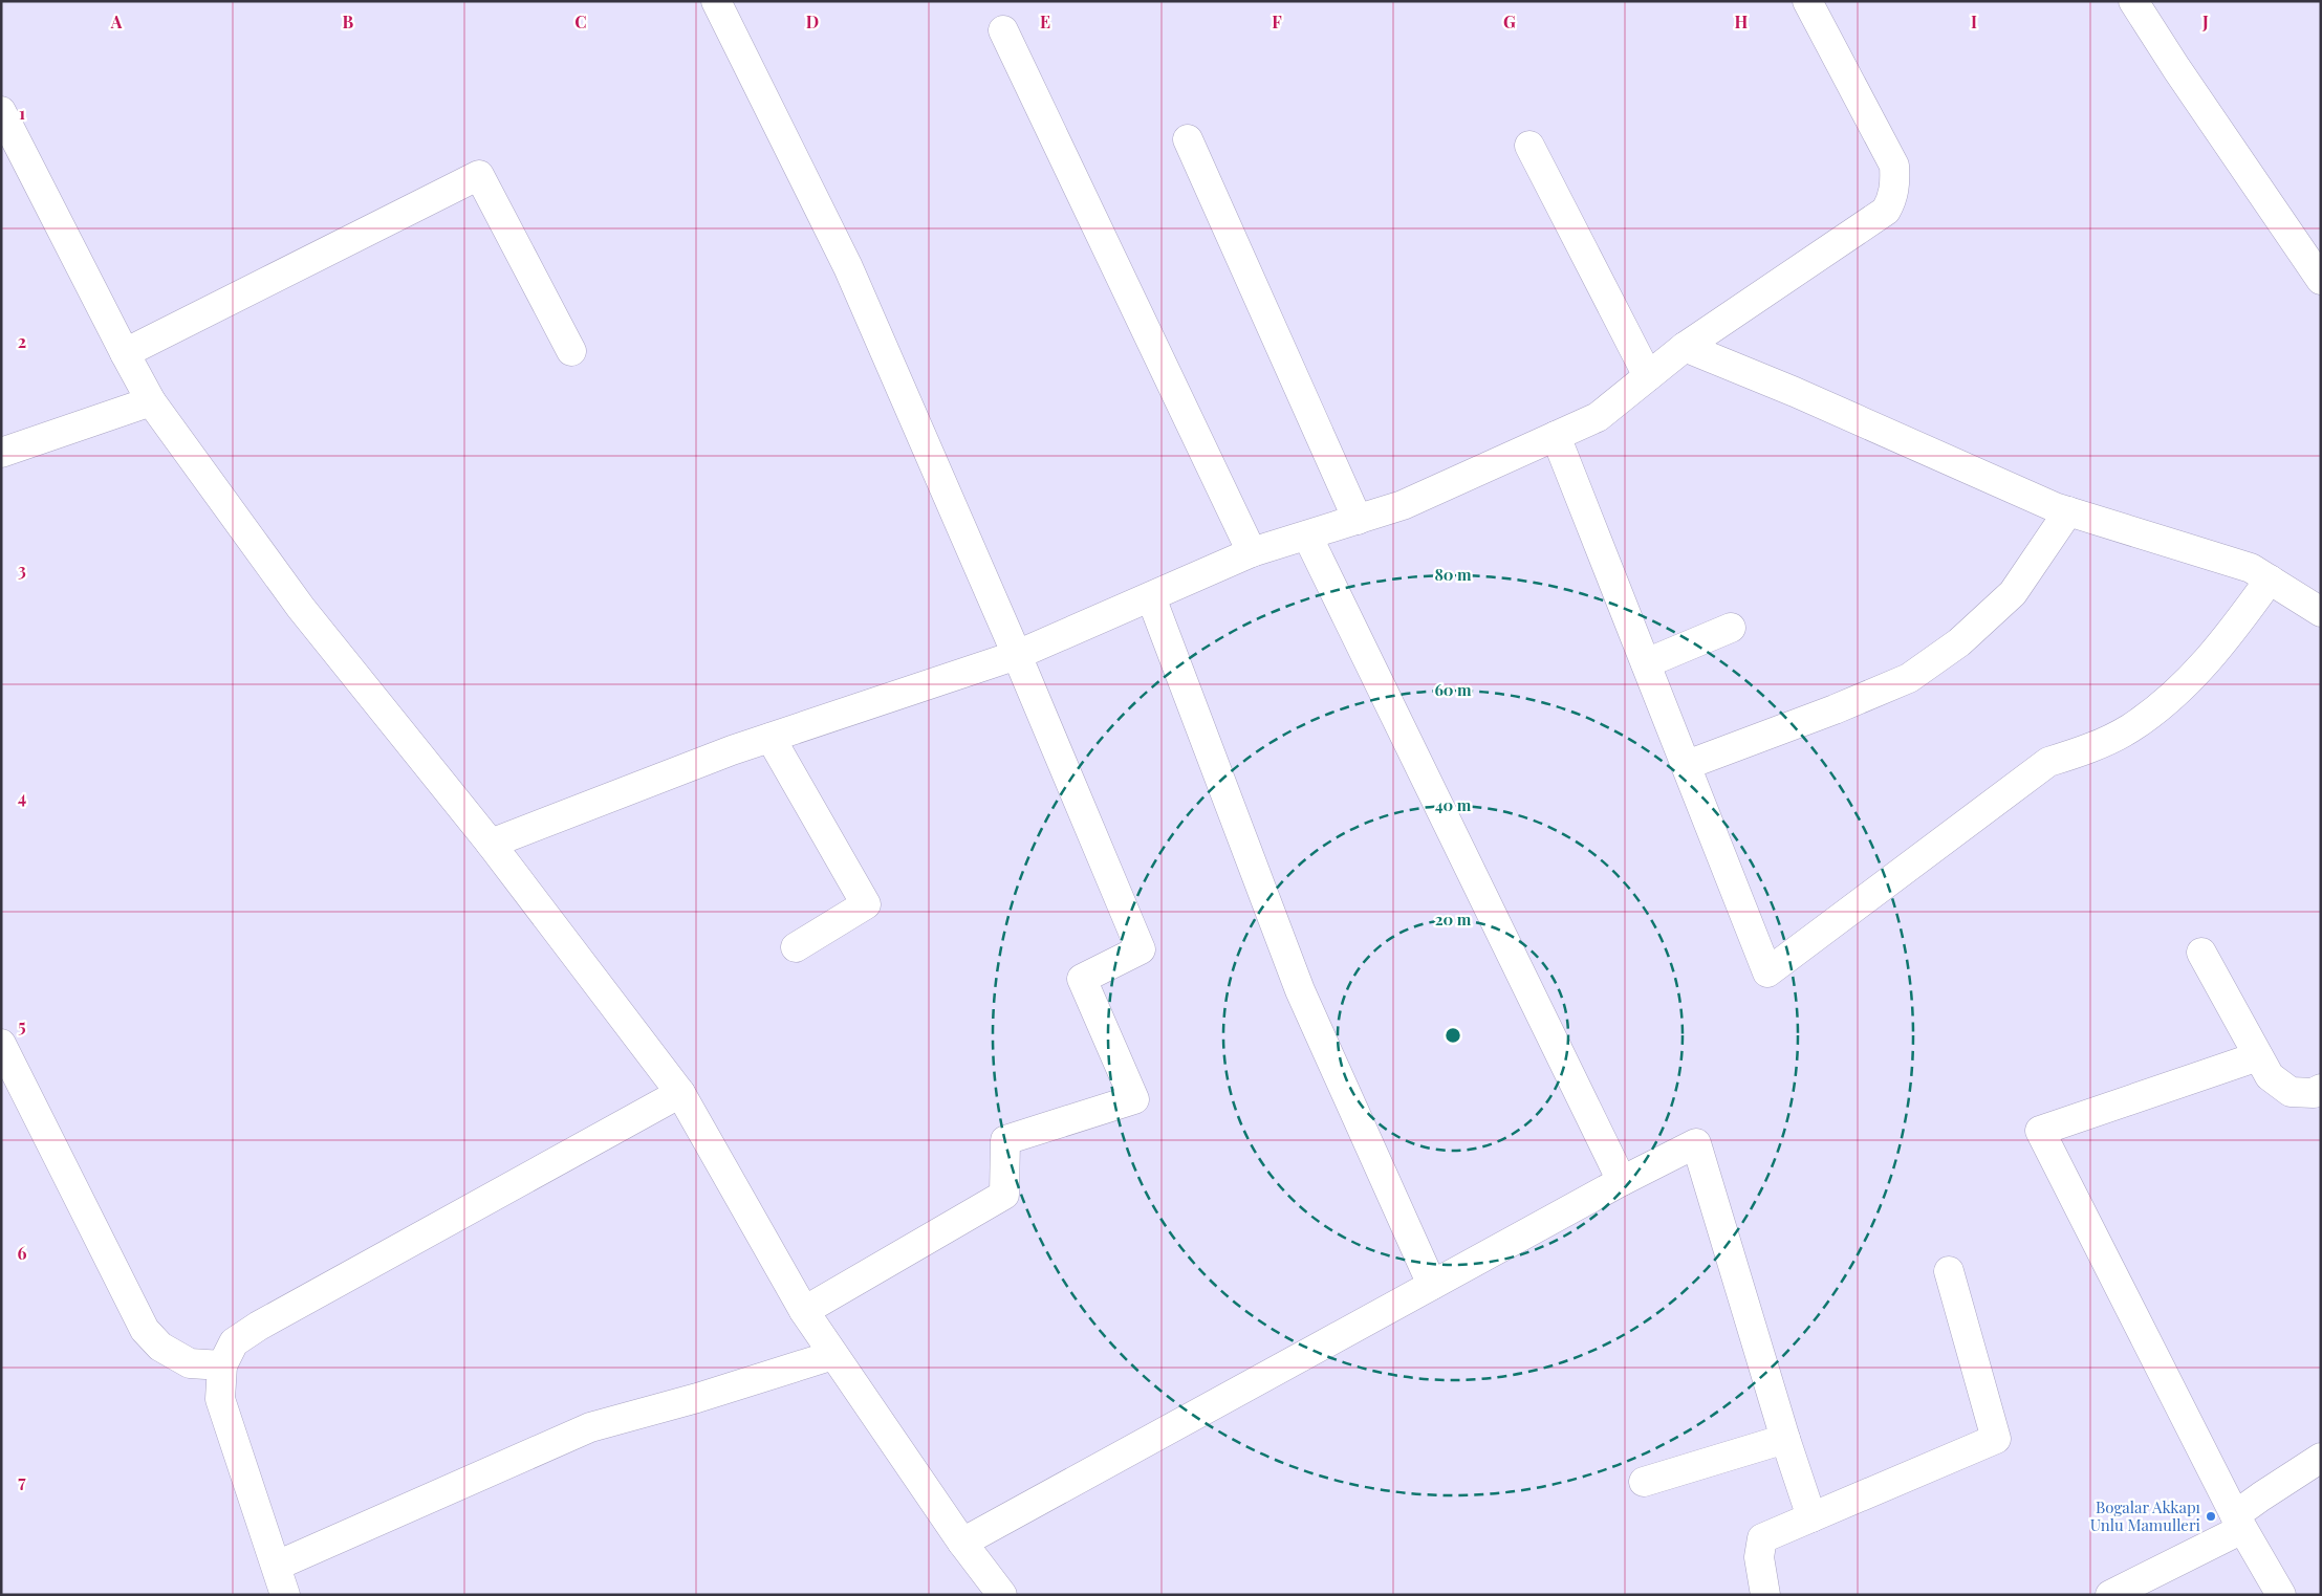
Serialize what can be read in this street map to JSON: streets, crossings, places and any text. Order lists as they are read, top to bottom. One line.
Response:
{"places":["Bogalar Akkapı Unlu Mamulleri"],"grid":{"columns":["A","B","C","D","E","F","G","H","I","J"],"rows":["1","2","3","4","5","6","7"]},"rings":["80 m","60 m","40 m","20 m"]}
